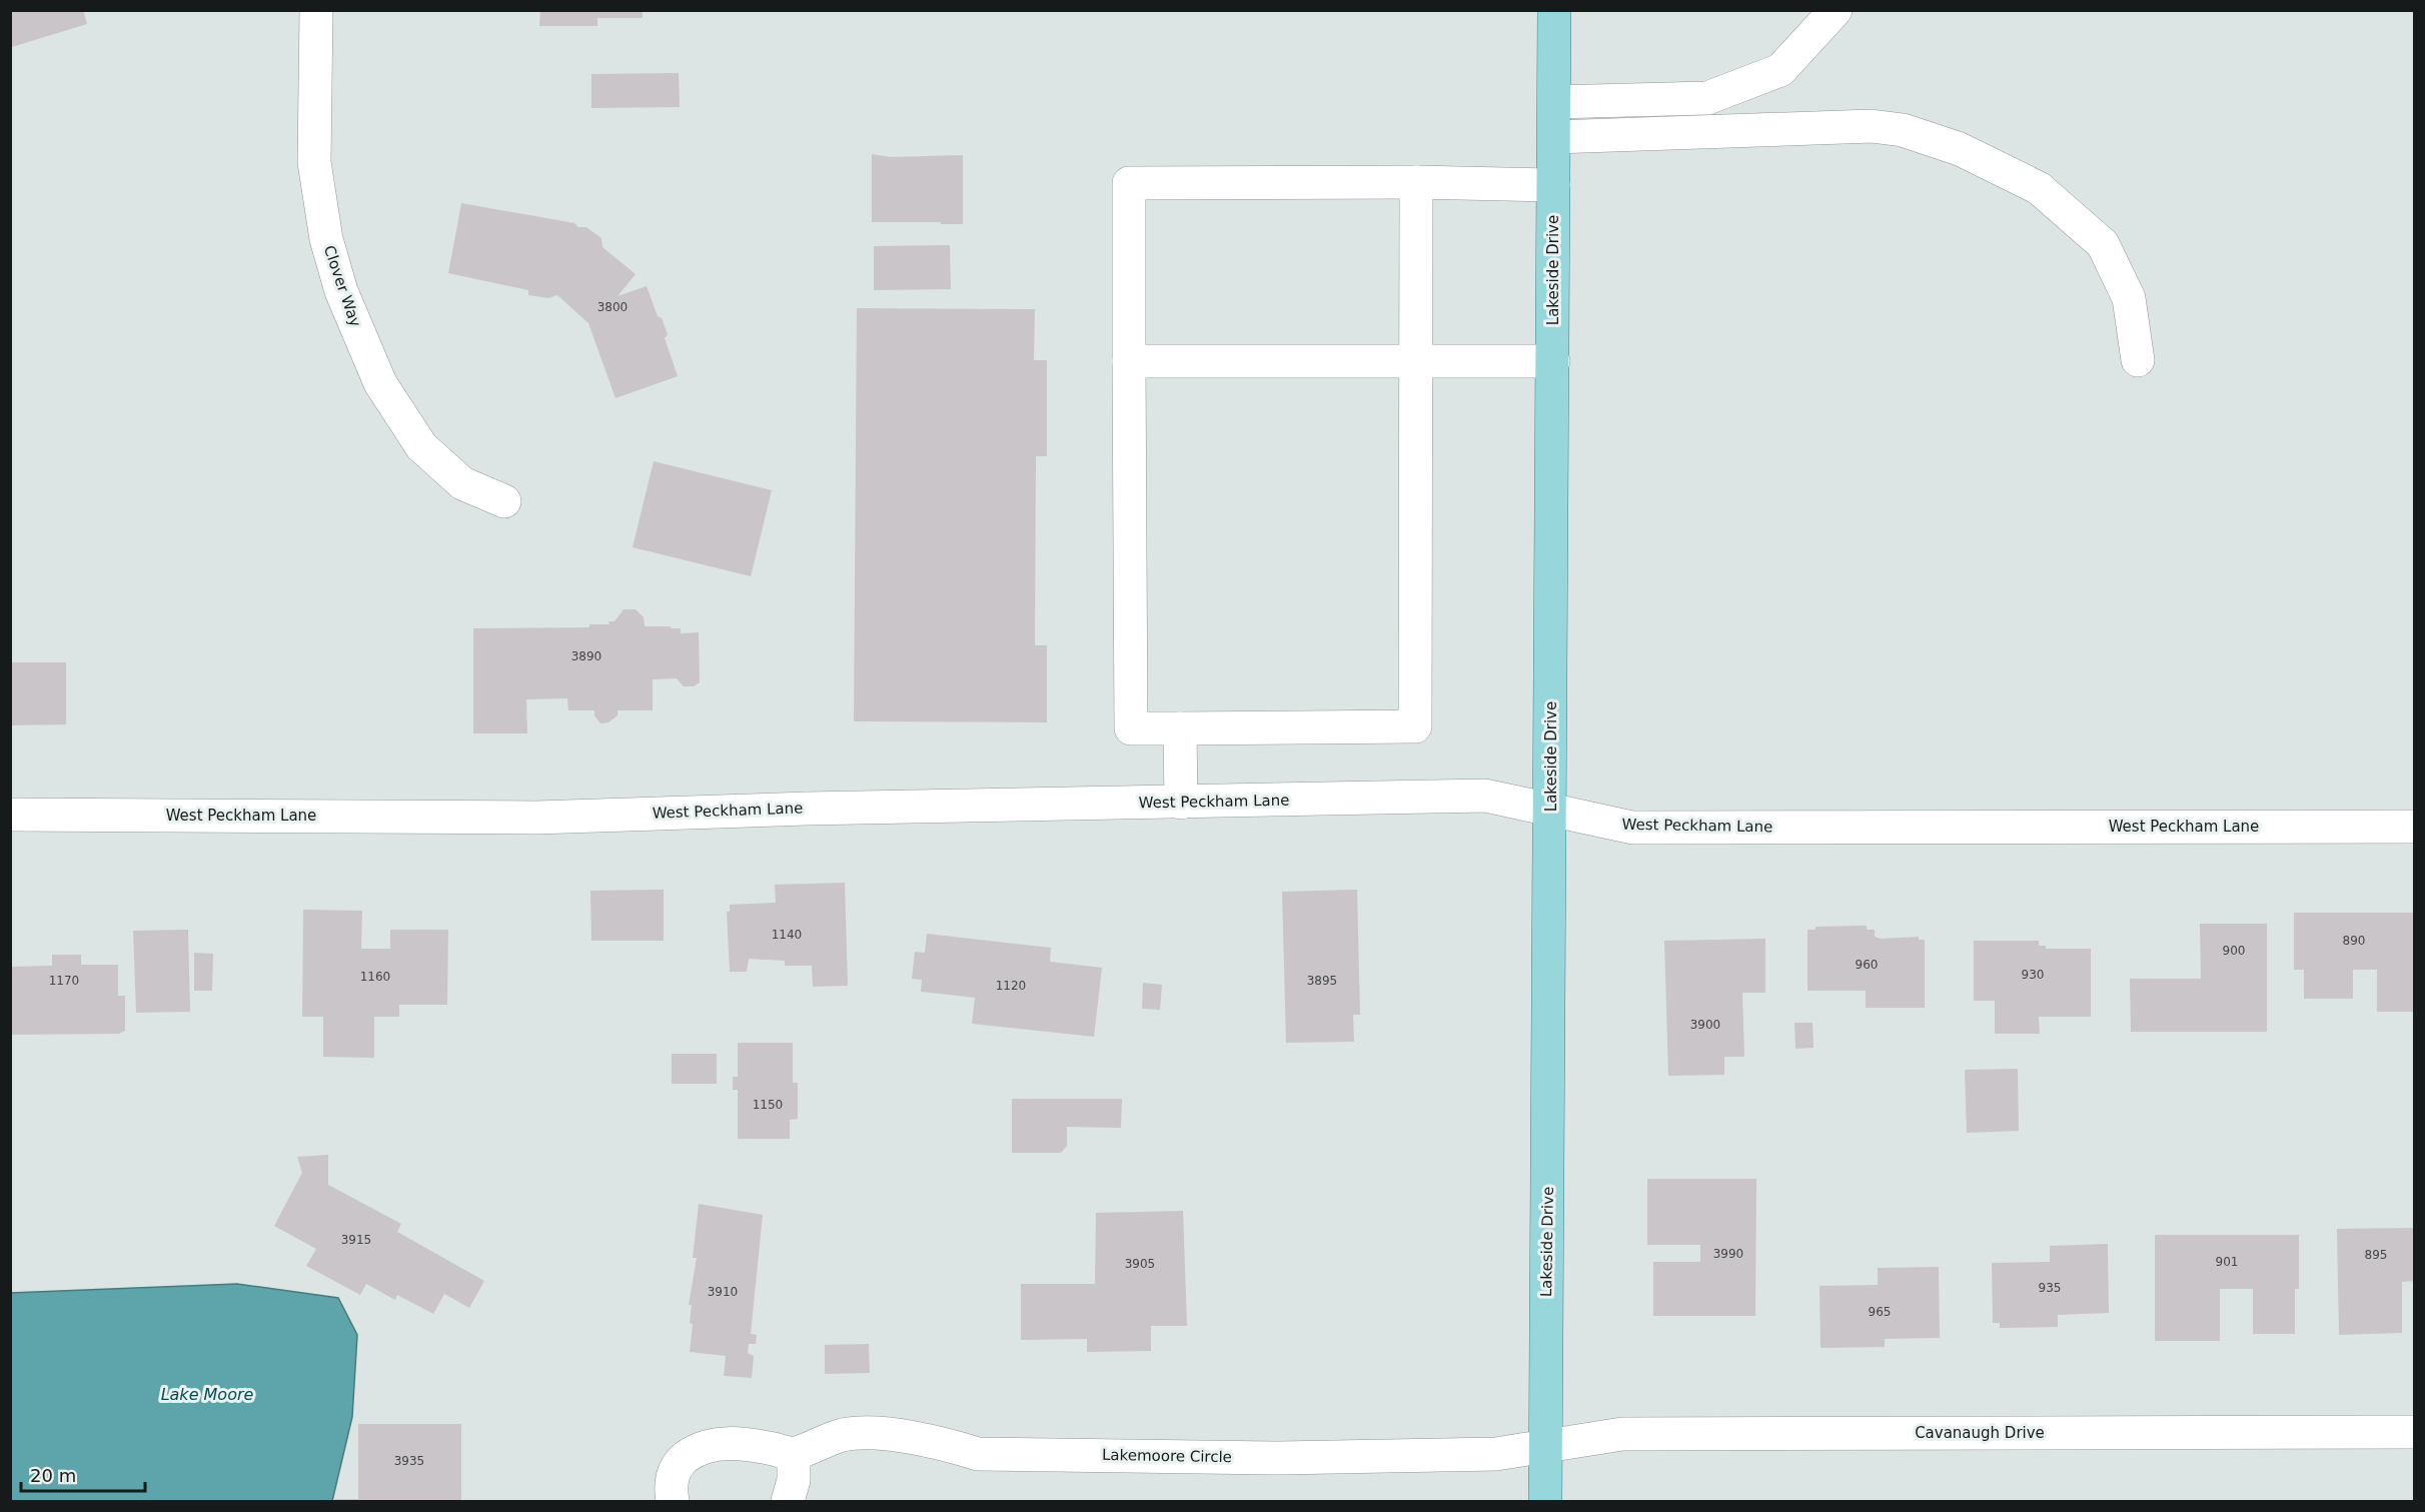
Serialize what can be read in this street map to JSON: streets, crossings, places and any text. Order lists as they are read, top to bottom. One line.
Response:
{"streets":{"main road":["Lakeside Drive"],"street":["Clover Way","West Peckham Lane","Cavanaugh Drive","Lakemoore Circle"]},"crossings":[["Lakeside Drive","West Peckham Lane"],["Lakeside Drive","Cavanaugh Drive"],["Lakeside Drive","Lakemoore Circle"],["Cavanaugh Drive","Lakemoore Circle"]],"water":["Lake Moore"],"house_numbers":["3800","3890","1140","890","900","960","930","1160","1170","3895","1120","3900","1150","3915","3990","895","901","3905","935","3910","965","3935"],"scale_bar":"20 m"}
